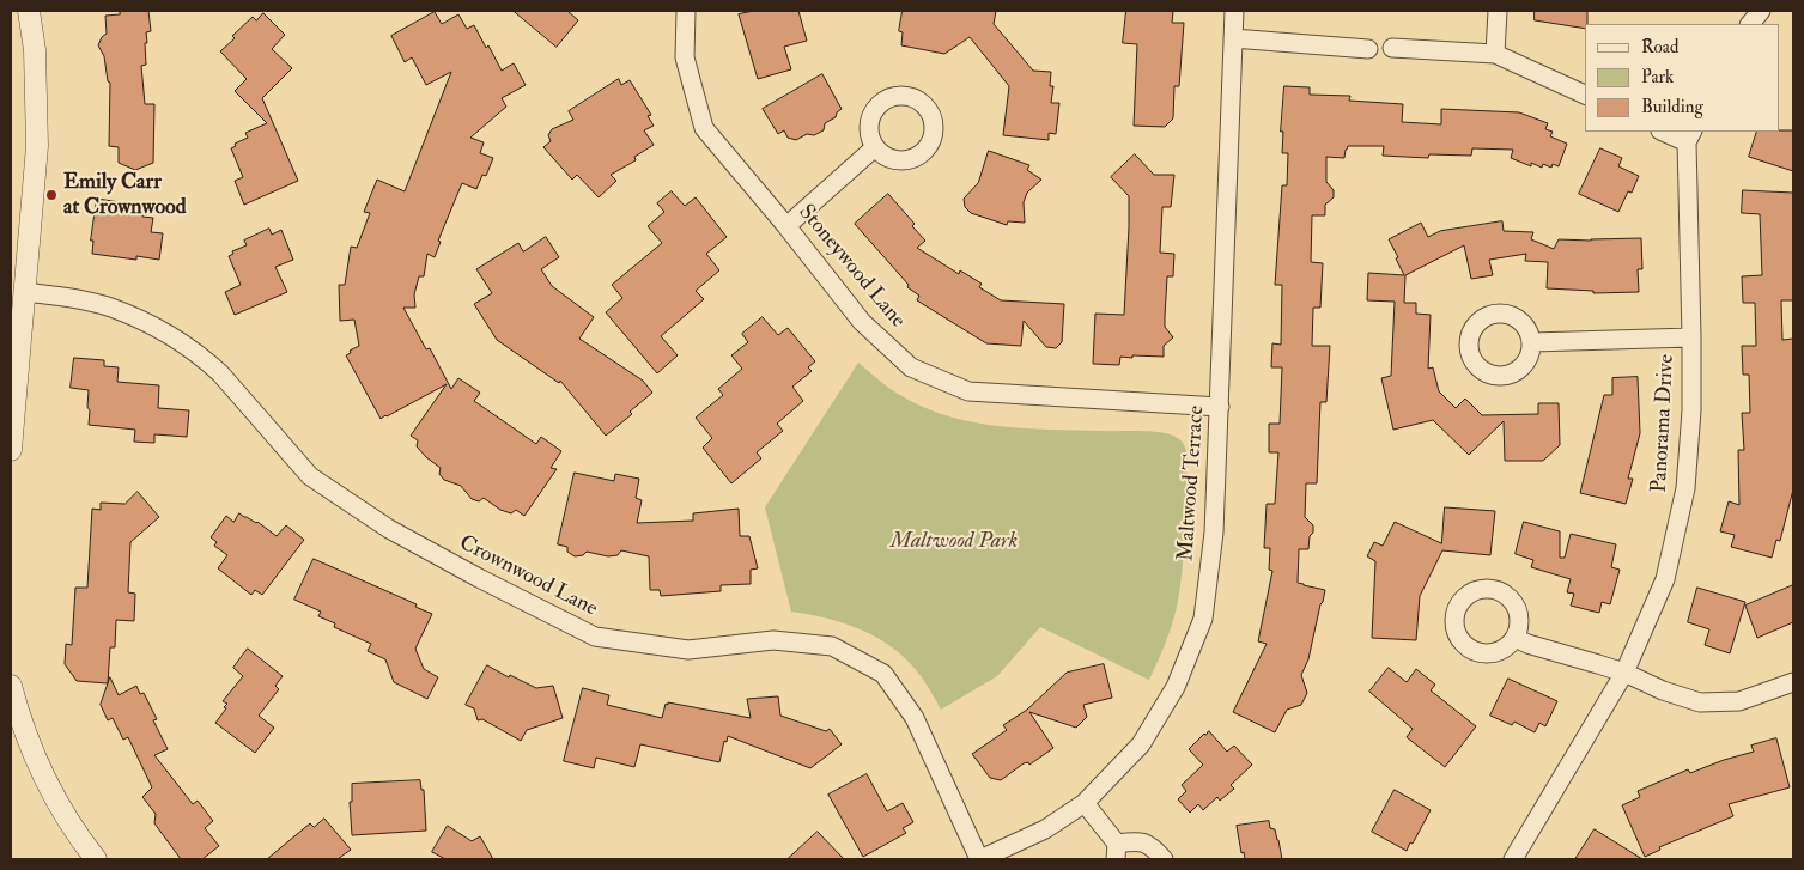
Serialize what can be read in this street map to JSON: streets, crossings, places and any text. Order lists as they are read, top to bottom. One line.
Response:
{"streets":{"street":["Stoneywood Lane","Panorama Drive","Maltwood Terrace","Crownwood Lane"]},"crossings":[["Stoneywood Lane","Maltwood Terrace"],["Maltwood Terrace","Crownwood Lane"]],"parks":["Maltwood Park"],"places":["Emily Carr at Crownwood"],"legend":["Road","Park","Building"]}
